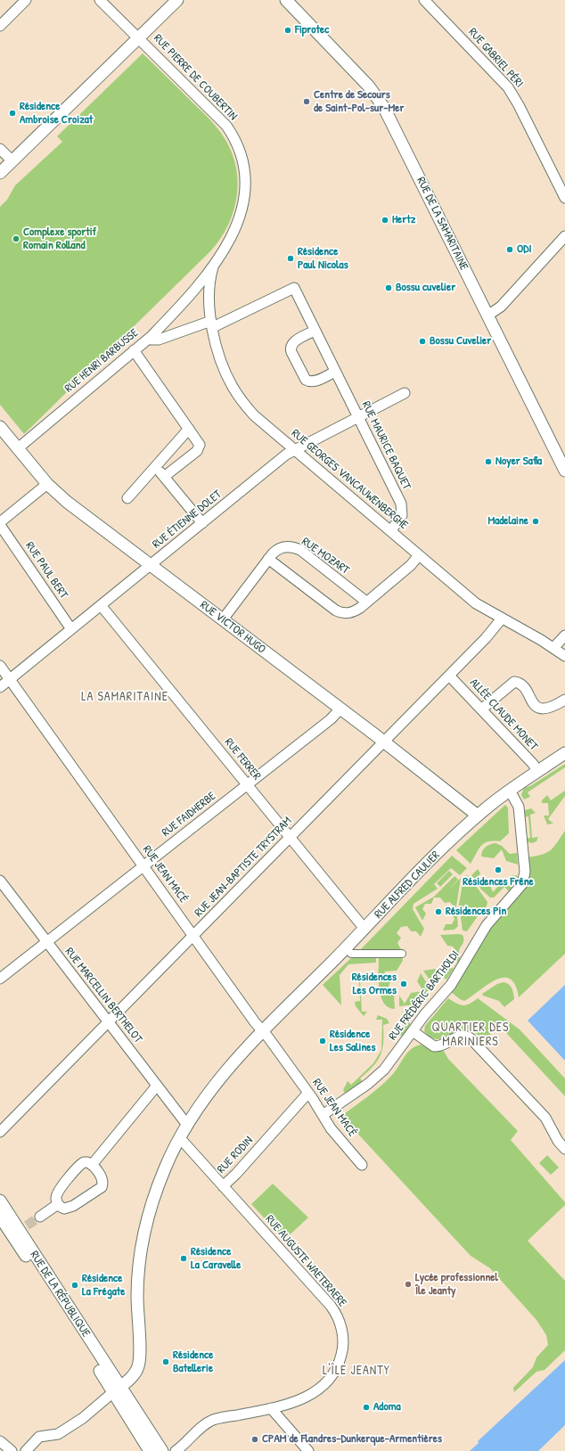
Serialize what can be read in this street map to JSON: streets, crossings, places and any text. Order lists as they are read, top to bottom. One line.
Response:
{"streets":{"street":["RUE GABRIEL PÉRI","RUE PIERRE DE COUBERTIN","RUE DE LA SAMARITAINE","RUE HENRI BARBUSSE","RUE MAURICE BAQUET","RUE GEORGES VANCAUWENBERGHE","RUE ÉTIENNE DOLET","RUE MOZART","RUE PAUL BERT","RUE VICTOR HUGO","ALLÉE CLAUDE MONET","RUE FERRER","RUE FAIDHERBE","RUE JEAN-BAPTISTE TRYSTRAM","RUE JEAN MACÉ","RUE ALFRED CAULIER","RUE MARCELLIN BERTHELOT","RUE FRÉDÉRIC BARTHOLDI","RUE RODIN","RUE AUGUSTE WAETERAERE","RUE DE LA RÉPUBLIQUE"]},"crossings":[["RUE PIERRE DE COUBERTIN","RUE HENRI BARBUSSE"],["RUE PIERRE DE COUBERTIN","RUE GEORGES VANCAUWENBERGHE"],["RUE HENRI BARBUSSE","RUE MAURICE BAQUET"],["RUE HENRI BARBUSSE","RUE GEORGES VANCAUWENBERGHE"],["RUE HENRI BARBUSSE","RUE VICTOR HUGO"],["RUE MAURICE BAQUET","RUE GEORGES VANCAUWENBERGHE"],["RUE MAURICE BAQUET","RUE ÉTIENNE DOLET"],["RUE GEORGES VANCAUWENBERGHE","RUE ÉTIENNE DOLET"],["RUE GEORGES VANCAUWENBERGHE","RUE JEAN-BAPTISTE TRYSTRAM"],["RUE ÉTIENNE DOLET","RUE PAUL BERT"],["RUE ÉTIENNE DOLET","RUE VICTOR HUGO"],["RUE ÉTIENNE DOLET","RUE FERRER"],["RUE ÉTIENNE DOLET","RUE JEAN MACÉ"],["RUE MOZART","RUE VICTOR HUGO"],["RUE VICTOR HUGO","RUE FAIDHERBE"],["RUE VICTOR HUGO","RUE JEAN-BAPTISTE TRYSTRAM"],["RUE VICTOR HUGO","RUE ALFRED CAULIER"],["ALLÉE CLAUDE MONET","RUE JEAN-BAPTISTE TRYSTRAM"],["ALLÉE CLAUDE MONET","RUE ALFRED CAULIER"],["RUE FERRER","RUE FAIDHERBE"],["RUE FERRER","RUE JEAN-BAPTISTE TRYSTRAM"],["RUE FERRER","RUE ALFRED CAULIER"],["RUE FAIDHERBE","RUE JEAN MACÉ"],["RUE FAIDHERBE","RUE MARCELLIN BERTHELOT"],["RUE JEAN-BAPTISTE TRYSTRAM","RUE JEAN MACÉ"],["RUE JEAN-BAPTISTE TRYSTRAM","RUE MARCELLIN BERTHELOT"],["RUE JEAN MACÉ","RUE ALFRED CAULIER"],["RUE JEAN MACÉ","RUE FRÉDÉRIC BARTHOLDI"],["RUE JEAN MACÉ","RUE RODIN"],["RUE ALFRED CAULIER","RUE MARCELLIN BERTHELOT"],["RUE ALFRED CAULIER","RUE FRÉDÉRIC BARTHOLDI"],["RUE ALFRED CAULIER","RUE RODIN"],["RUE ALFRED CAULIER","RUE DE LA RÉPUBLIQUE"],["RUE RODIN","RUE AUGUSTE WAETERAERE"]],"districts":["LA SAMARITAINE","QUARTIER DES MARINIERS","L'ÎLE JEANTY"],"places":["Fiprotec","Centre de Secours de Saint-Pol-sur-Mer","Résidence Ambroise Croizat","Hertz","Complexe sportif Romain Rolland","ODI","Résidence Paul Nicolas","Bossu cuvelier","Bossu Cuvelier","Noyer Safia","Madelaine","Résidences Frêne","Résidences Pin","Résidences Les Ormes","Résidence Les Salines","Résidence La Caravelle","Lycée professionnel Île Jeanty","Résidence La Frégate","Résidence Batellerie","Adoma","CPAM de Flandres-Dunkerque-Armentières"]}
